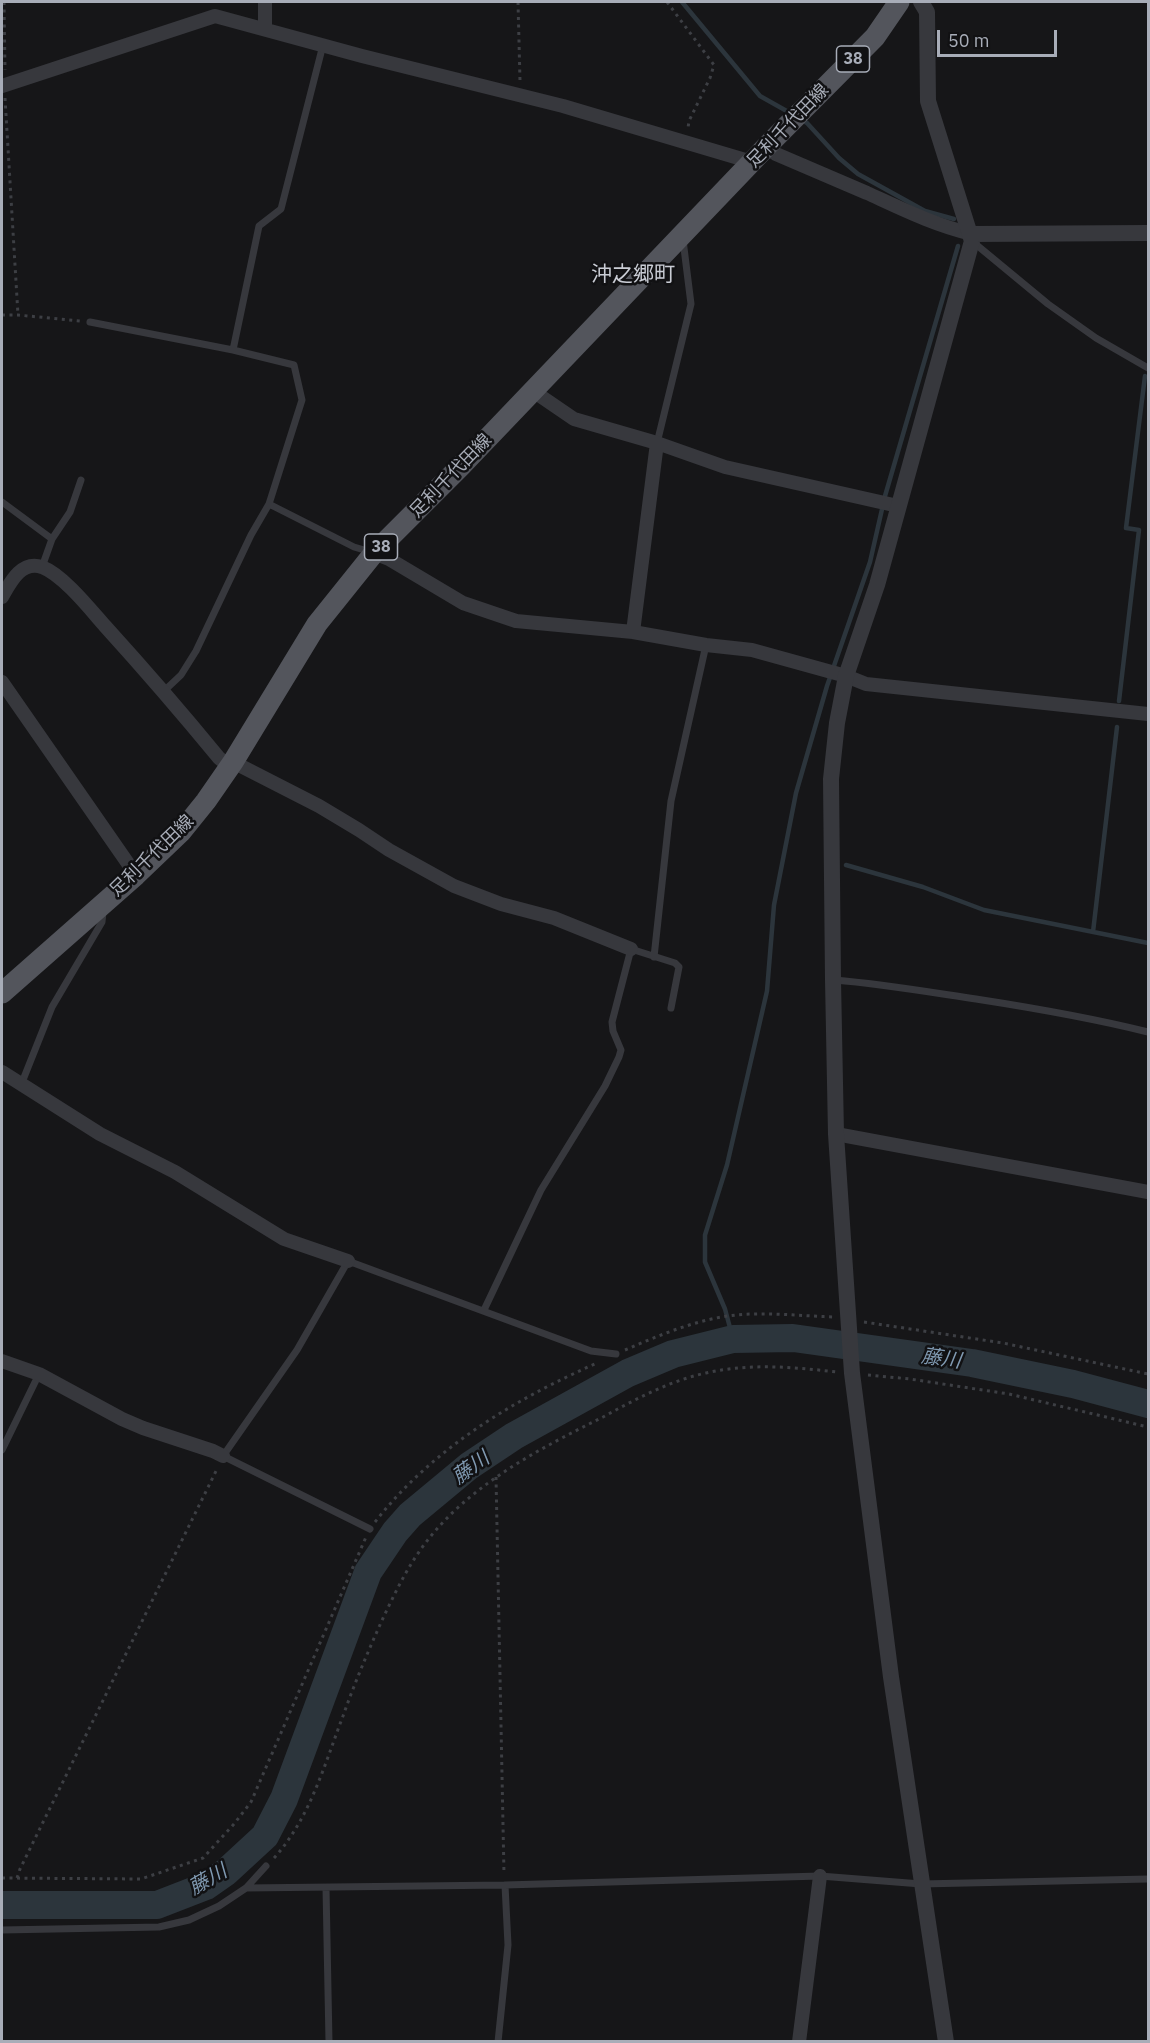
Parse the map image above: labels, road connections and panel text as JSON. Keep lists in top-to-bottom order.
{
  "streets": {
    "main road": ["38", "足利千代田線"]
  },
  "districts": ["沖之郷町"],
  "water": ["藤川"],
  "scale_bar": "50 m"
}
